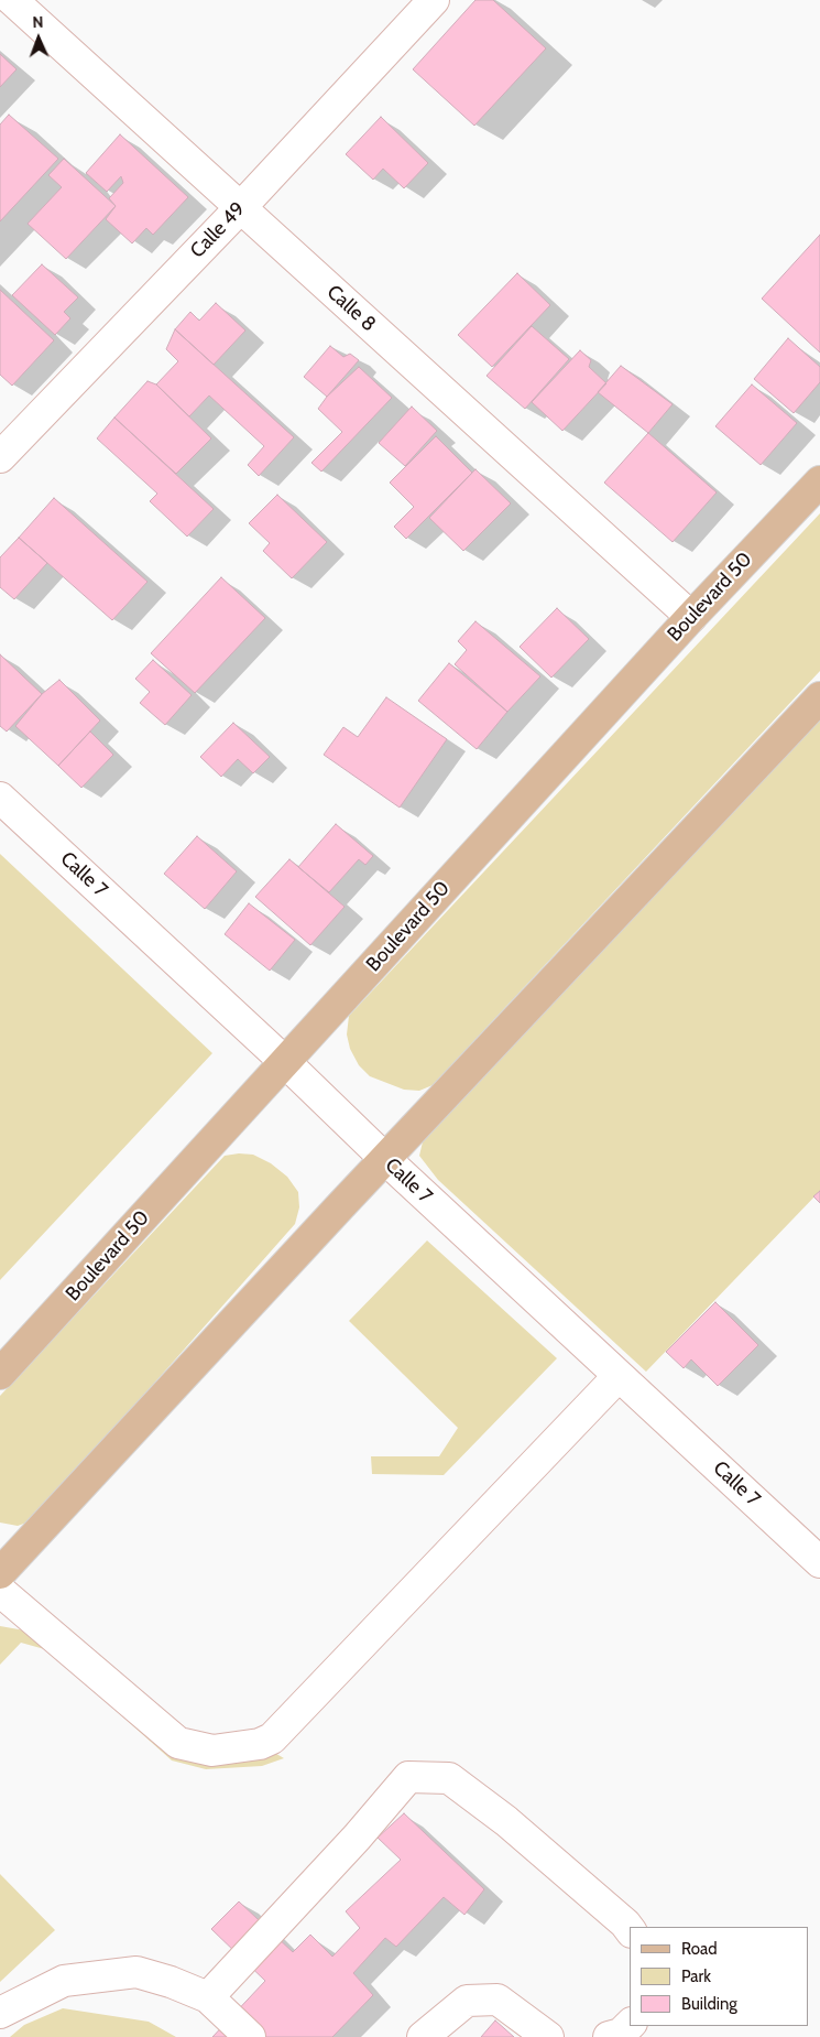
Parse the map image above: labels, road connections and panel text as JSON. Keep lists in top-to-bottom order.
{
  "streets": {
    "main road": ["Boulevard 50"],
    "street": ["Calle 49", "Calle 8", "Calle 7"]
  },
  "crossings": [
    ["Calle 49", "Calle 8"],
    ["Calle 8", "Boulevard 50"],
    ["Boulevard 50", "Calle 7"]
  ],
  "legend": ["Road", "Park", "Building"],
  "north": "top"
}
